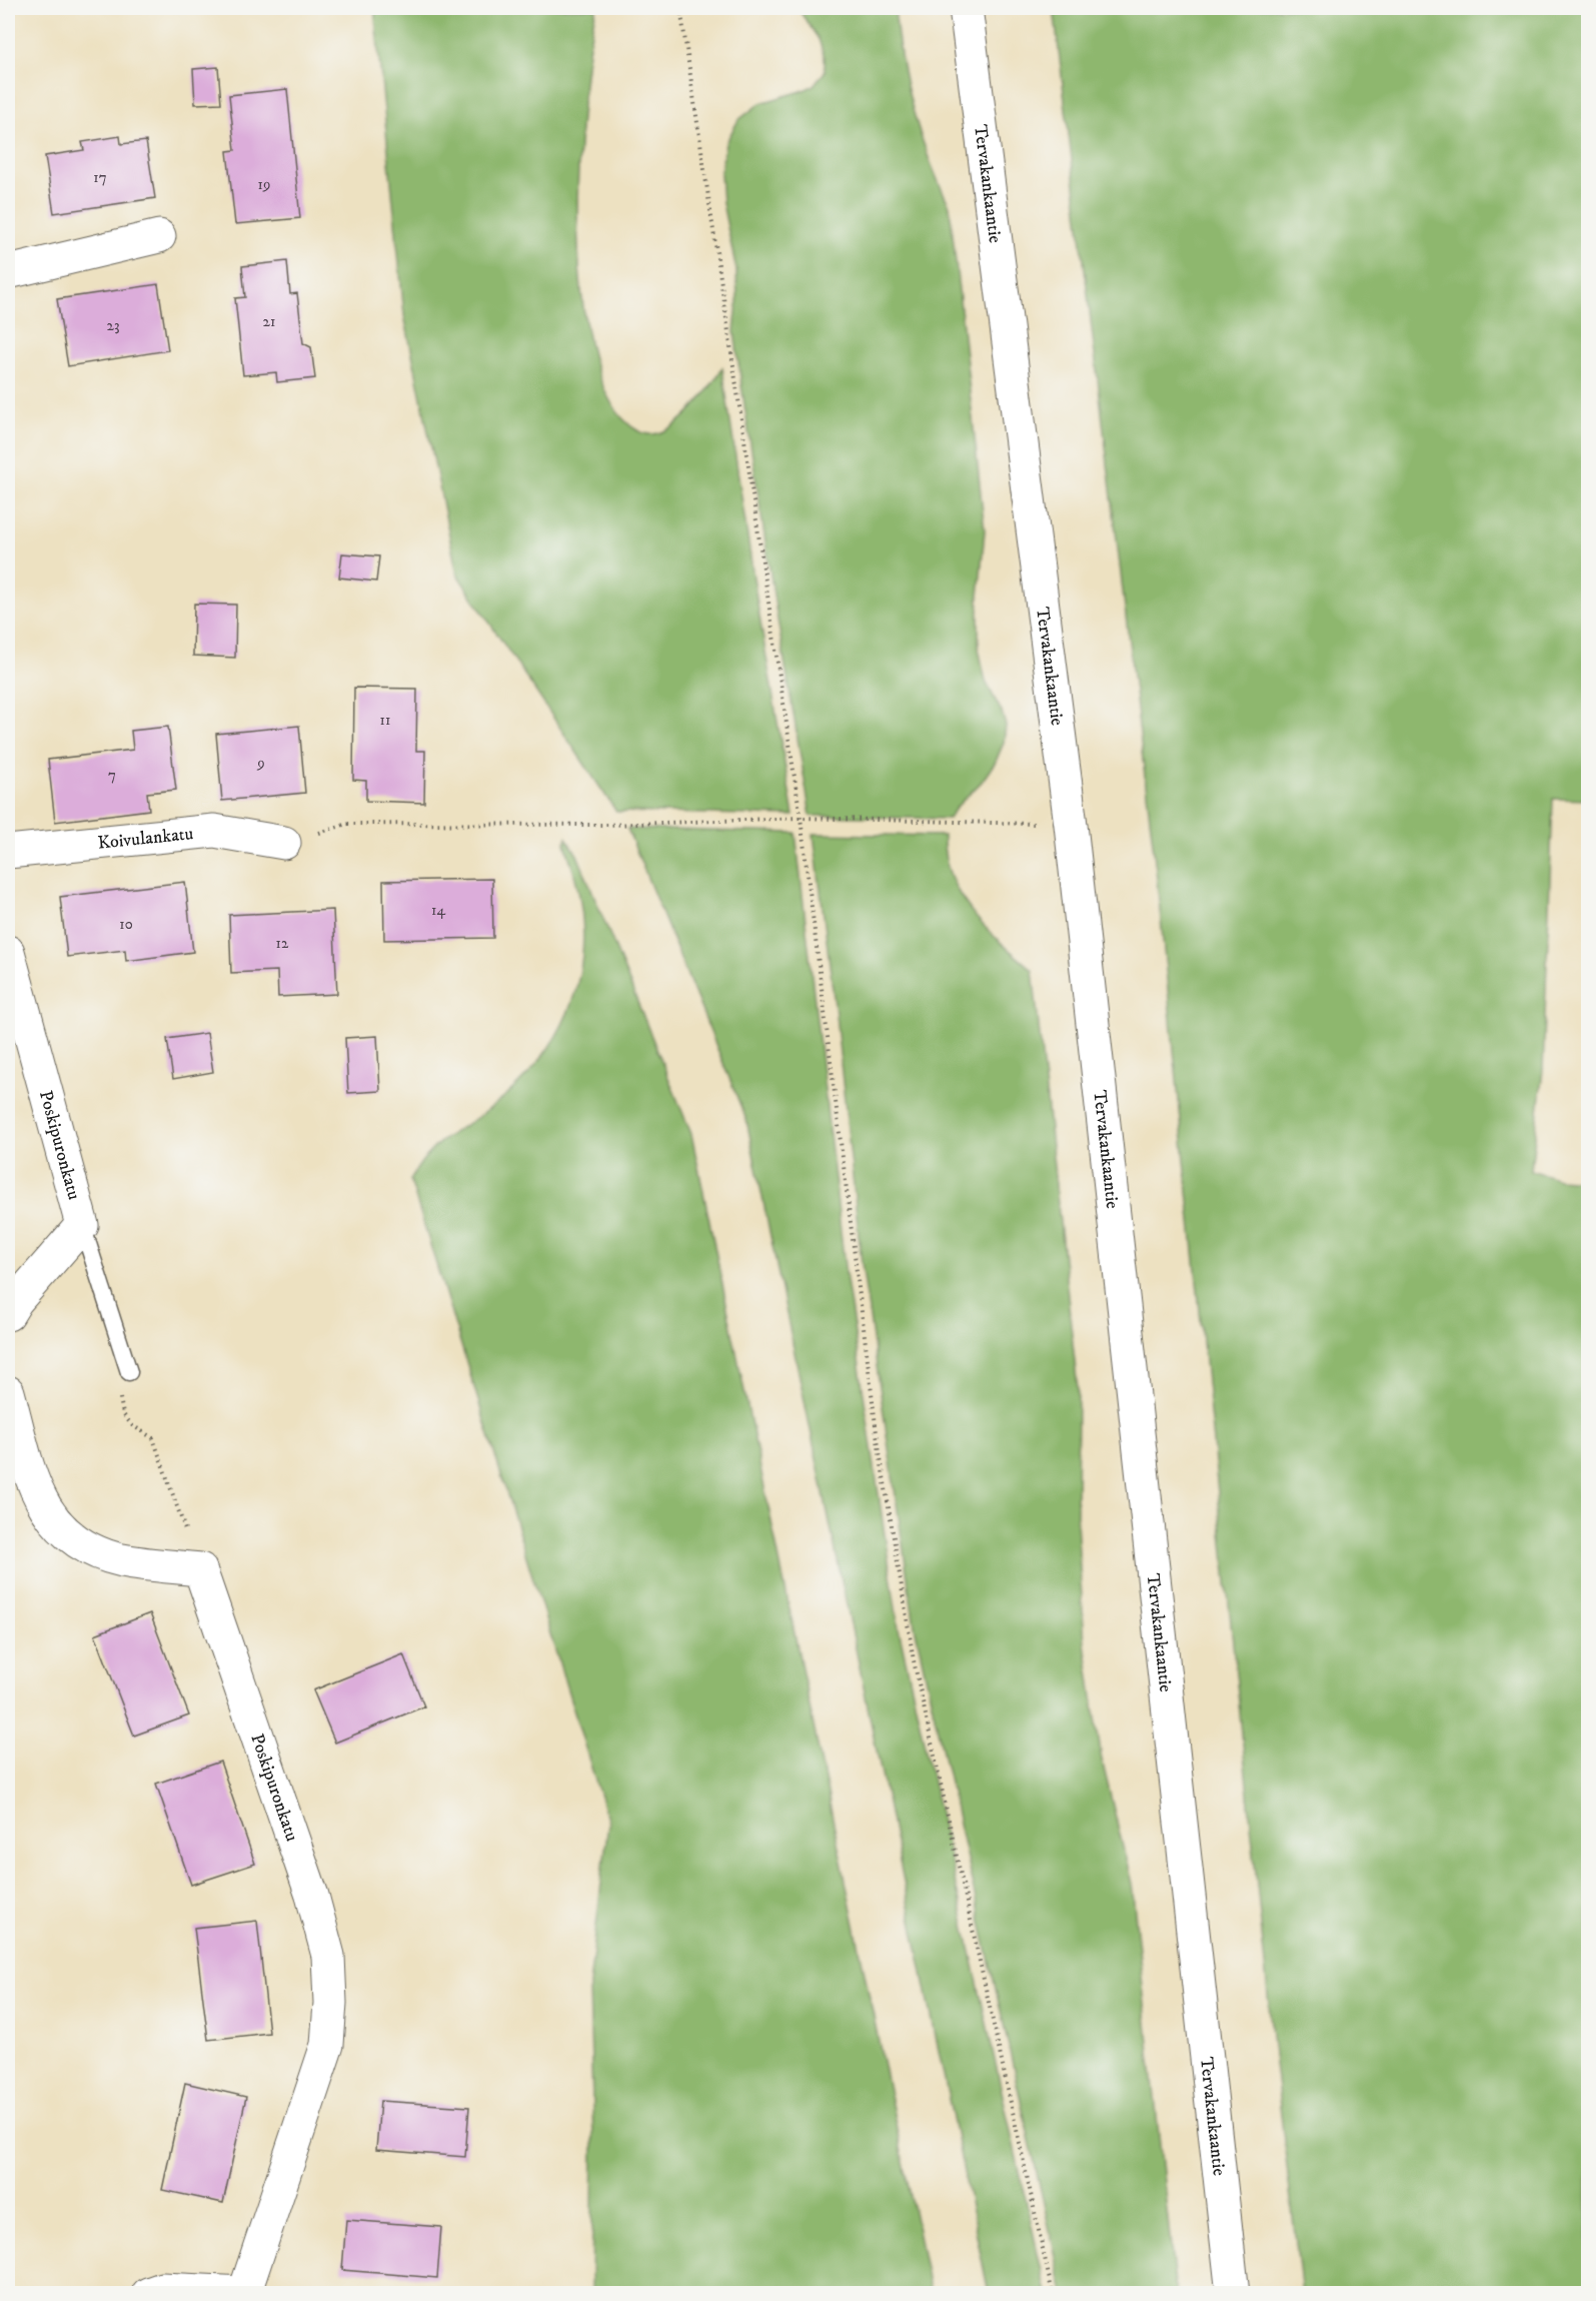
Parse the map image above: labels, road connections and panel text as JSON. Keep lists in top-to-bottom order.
{
  "streets": {
    "street": ["Tervakankaantie", "Koivulankatu", "Poskipuronkatu"]
  },
  "house_numbers": [
    "17",
    "19",
    "21",
    "23",
    "11",
    "9",
    "7",
    "14",
    "10",
    "12"
  ]
}
